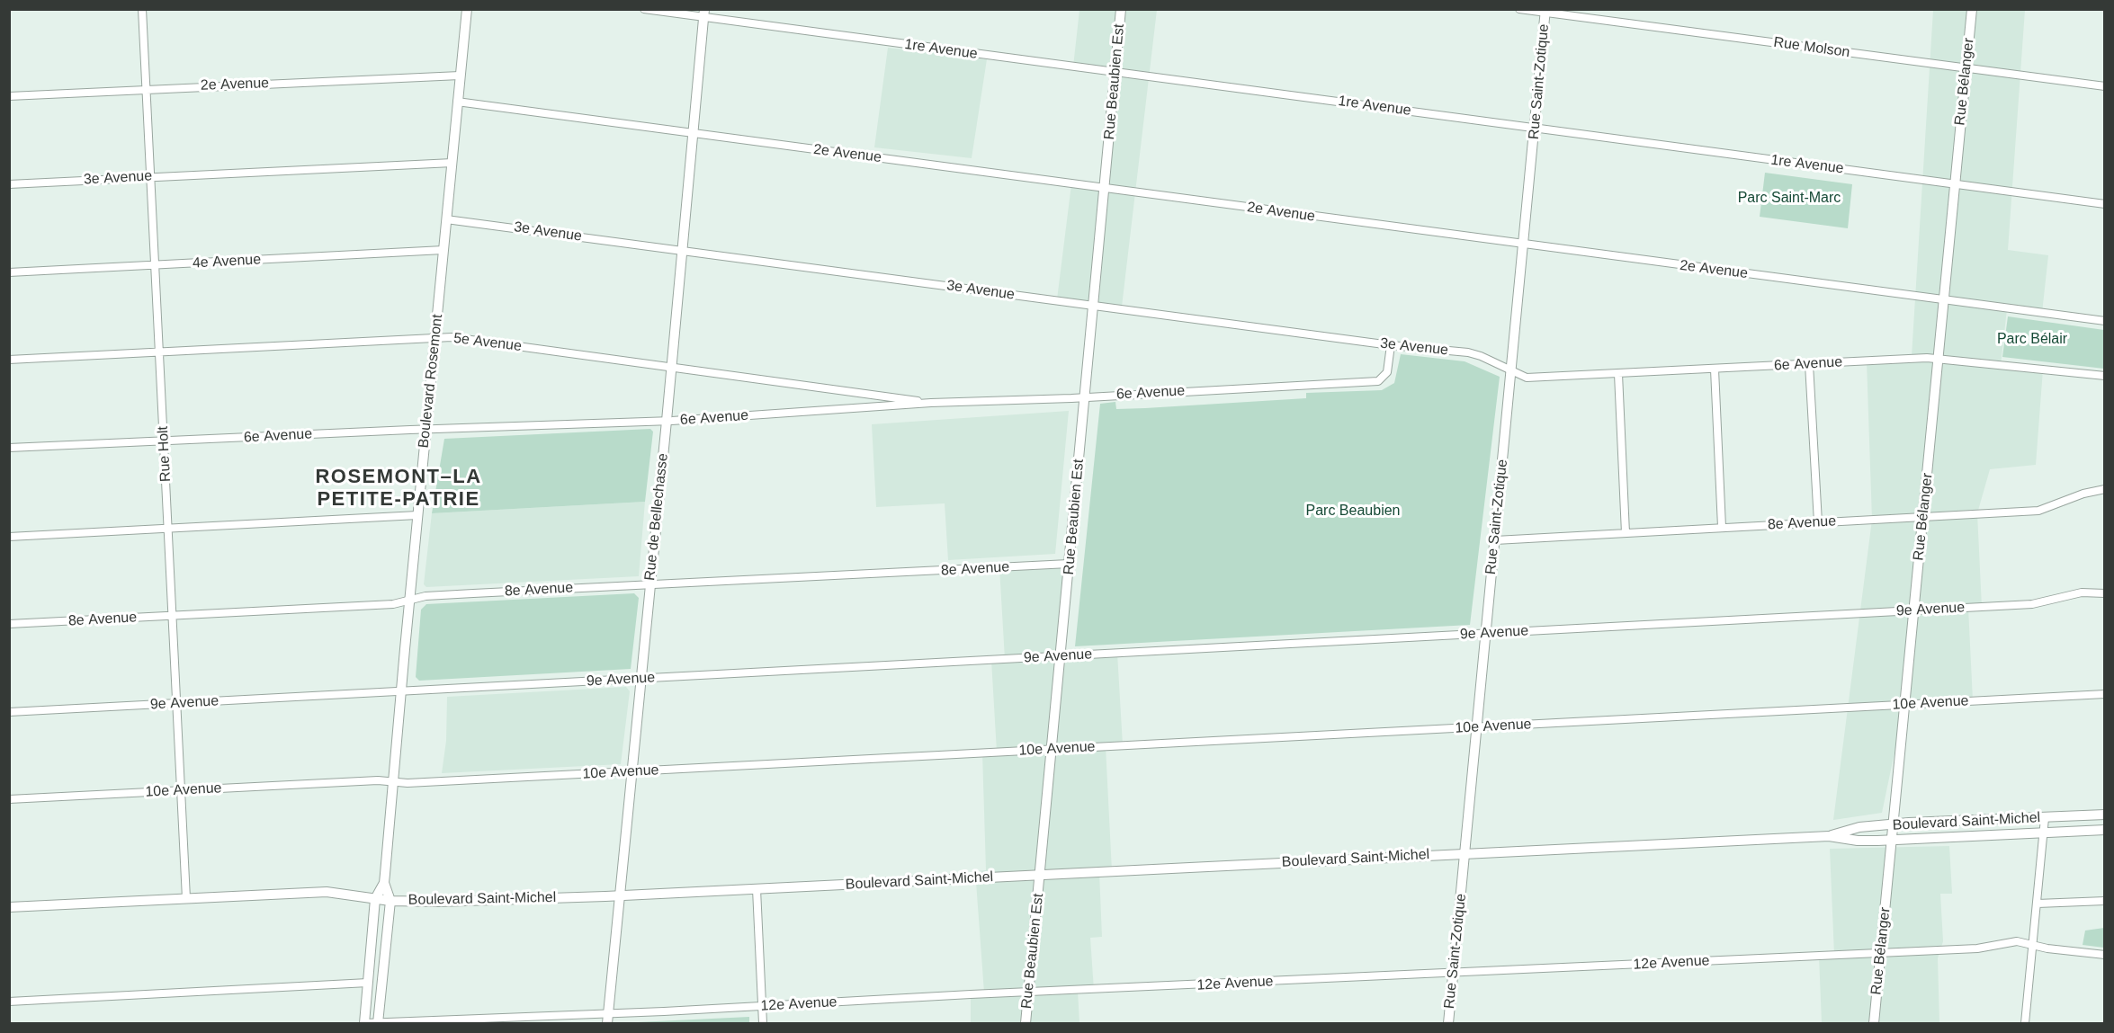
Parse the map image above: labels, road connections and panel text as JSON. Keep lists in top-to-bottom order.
{
  "streets": {
    "street": [
      "Rue Molson",
      "1re Avenue",
      "Rue Beaubien Est",
      "Rue Saint-Zotique",
      "Rue Bélanger",
      "2e Avenue",
      "3e Avenue",
      "4e Avenue",
      "5e Avenue",
      "6e Avenue",
      "Boulevard Rosemont",
      "Rue Holt",
      "Rue de Bellechasse",
      "8e Avenue",
      "9e Avenue",
      "10e Avenue",
      "Boulevard Saint-Michel",
      "12e Avenue"
    ]
  },
  "crossings": [
    ["Rue Molson", "Rue Saint-Zotique"],
    ["Rue Molson", "Rue Bélanger"],
    ["1re Avenue", "Rue Beaubien Est"],
    ["1re Avenue", "Rue Saint-Zotique"],
    ["1re Avenue", "Rue Bélanger"],
    ["1re Avenue", "Rue de Bellechasse"],
    ["Rue Beaubien Est", "2e Avenue"],
    ["Rue Beaubien Est", "3e Avenue"],
    ["Rue Beaubien Est", "6e Avenue"],
    ["Rue Beaubien Est", "8e Avenue"],
    ["Rue Beaubien Est", "9e Avenue"],
    ["Rue Beaubien Est", "10e Avenue"],
    ["Rue Beaubien Est", "Boulevard Saint-Michel"],
    ["Rue Beaubien Est", "12e Avenue"],
    ["Rue Saint-Zotique", "2e Avenue"],
    ["Rue Saint-Zotique", "3e Avenue"],
    ["Rue Saint-Zotique", "6e Avenue"],
    ["Rue Saint-Zotique", "8e Avenue"],
    ["Rue Saint-Zotique", "9e Avenue"],
    ["Rue Saint-Zotique", "10e Avenue"],
    ["Rue Saint-Zotique", "Boulevard Saint-Michel"],
    ["Rue Saint-Zotique", "12e Avenue"],
    ["Rue Bélanger", "2e Avenue"],
    ["Rue Bélanger", "6e Avenue"],
    ["Rue Bélanger", "8e Avenue"],
    ["Rue Bélanger", "9e Avenue"],
    ["Rue Bélanger", "10e Avenue"],
    ["Rue Bélanger", "Boulevard Saint-Michel"],
    ["Rue Bélanger", "12e Avenue"],
    ["2e Avenue", "Boulevard Rosemont"],
    ["2e Avenue", "Rue Holt"],
    ["2e Avenue", "Rue de Bellechasse"],
    ["3e Avenue", "6e Avenue"],
    ["3e Avenue", "Boulevard Rosemont"],
    ["3e Avenue", "Rue Holt"],
    ["3e Avenue", "Rue de Bellechasse"],
    ["4e Avenue", "Boulevard Rosemont"],
    ["4e Avenue", "Rue Holt"],
    ["5e Avenue", "6e Avenue"],
    ["5e Avenue", "Boulevard Rosemont"],
    ["5e Avenue", "Rue Holt"],
    ["5e Avenue", "Rue de Bellechasse"],
    ["6e Avenue", "Boulevard Rosemont"],
    ["6e Avenue", "Rue Holt"],
    ["6e Avenue", "Rue de Bellechasse"],
    ["Boulevard Rosemont", "8e Avenue"],
    ["Boulevard Rosemont", "9e Avenue"],
    ["Boulevard Rosemont", "10e Avenue"],
    ["Boulevard Rosemont", "Boulevard Saint-Michel"],
    ["Boulevard Rosemont", "12e Avenue"],
    ["Rue Holt", "8e Avenue"],
    ["Rue Holt", "9e Avenue"],
    ["Rue Holt", "10e Avenue"],
    ["Rue Holt", "Boulevard Saint-Michel"],
    ["Rue de Bellechasse", "8e Avenue"],
    ["Rue de Bellechasse", "9e Avenue"],
    ["Rue de Bellechasse", "10e Avenue"],
    ["Rue de Bellechasse", "Boulevard Saint-Michel"],
    ["Rue de Bellechasse", "12e Avenue"]
  ],
  "districts": ["ROSEMONT–LA PETITE-PATRIE"],
  "parks": ["Parc Saint-Marc", "Parc Bélair", "Parc Beaubien"]
}
